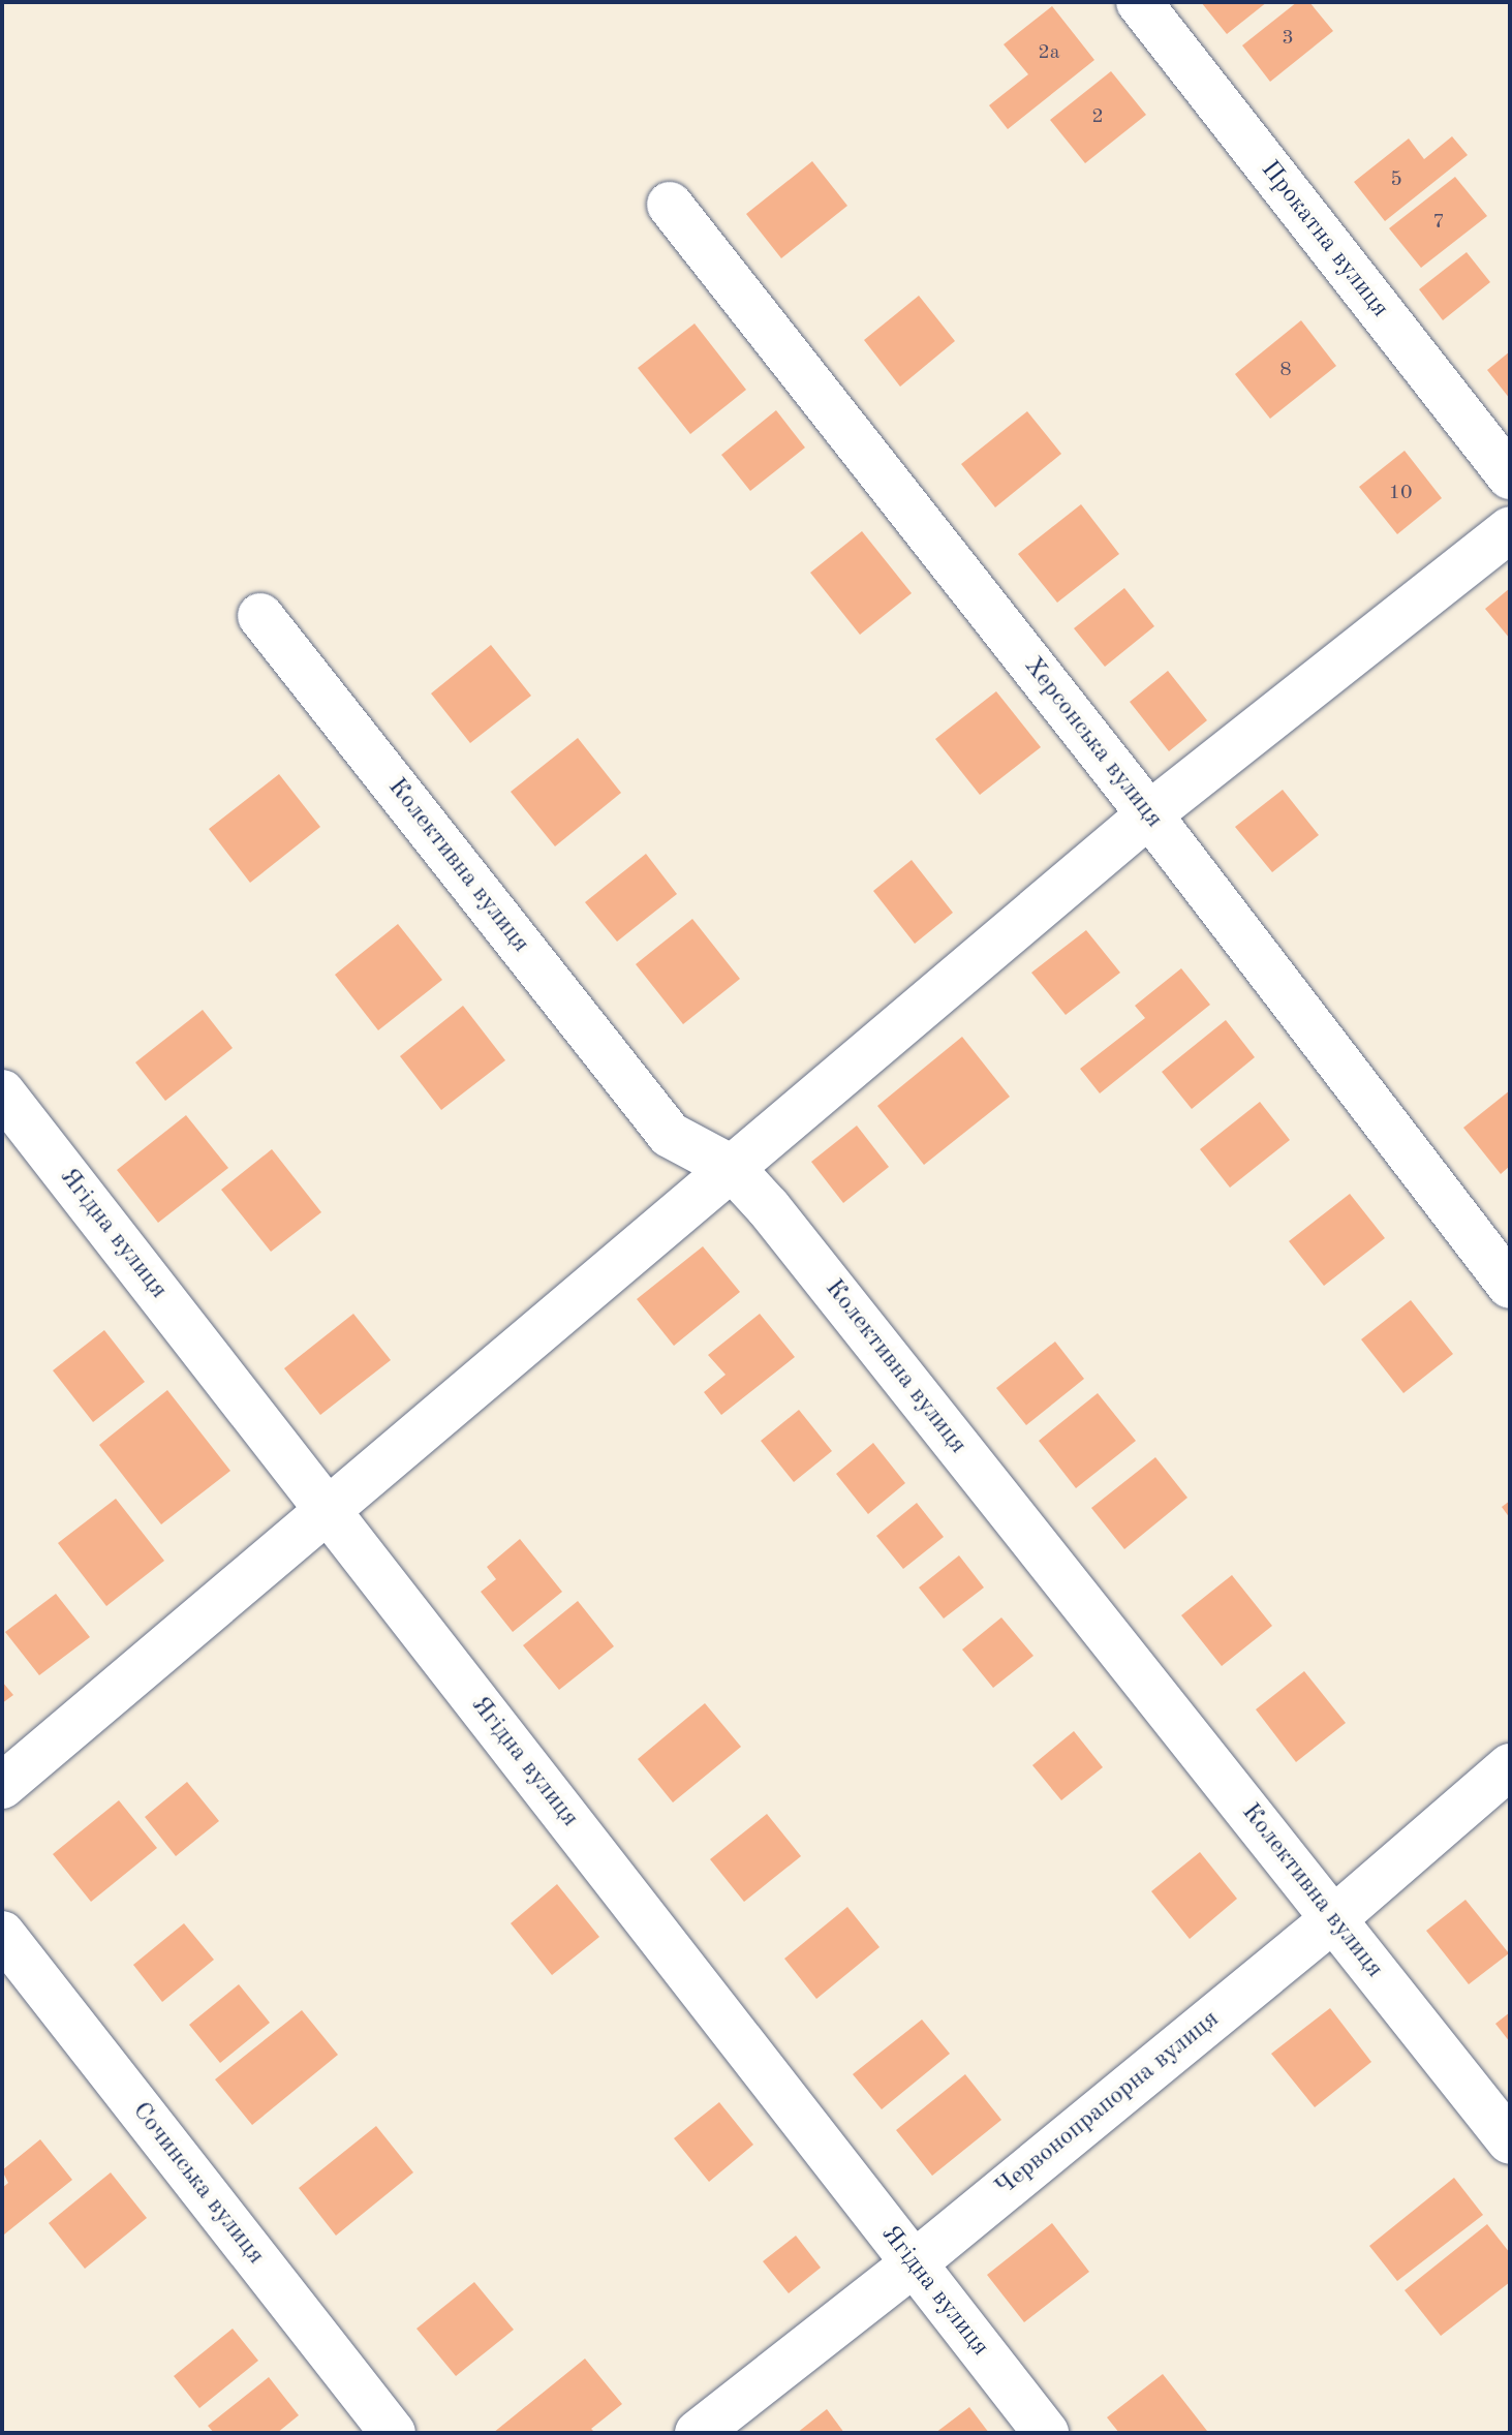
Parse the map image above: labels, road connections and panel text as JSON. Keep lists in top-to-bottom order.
{
  "streets": {
    "street": [
      "Прокатна вулиця",
      "Херсонська вулиця",
      "Колективна вулиця",
      "Ягідна вулиця",
      "Червонопрапорна вулиця",
      "Сочинська вулиця"
    ]
  },
  "crossings": [
    ["Колективна вулиця", "Червонопрапорна вулиця"],
    ["Ягідна вулиця", "Червонопрапорна вулиця"]
  ],
  "house_numbers": [
    "3",
    "2а",
    "2",
    "5",
    "7",
    "8",
    "10"
  ]
}
